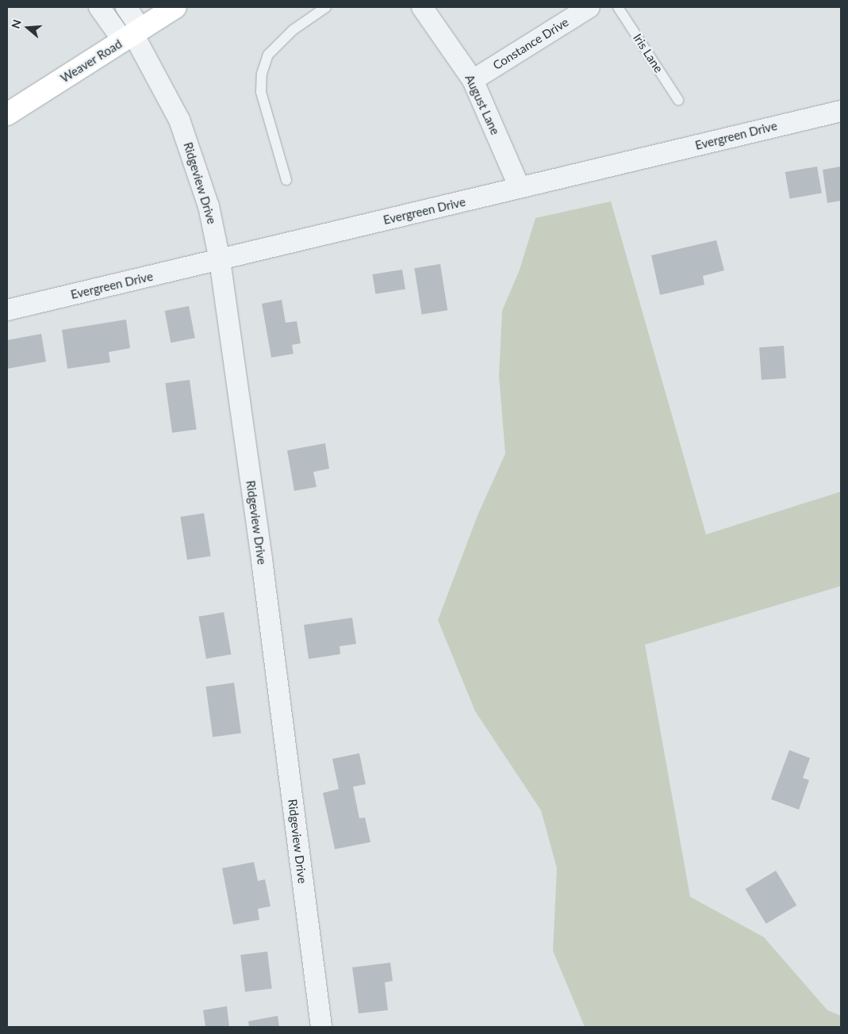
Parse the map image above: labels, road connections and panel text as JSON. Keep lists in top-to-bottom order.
{
  "streets": {
    "main road": ["Weaver Road"],
    "street": [
      "Constance Drive",
      "August Lane",
      "Evergreen Drive",
      "Ridgeview Drive"
    ],
    "lane": ["Iris Lane"]
  },
  "crossings": [
    ["Constance Drive", "August Lane"],
    ["Weaver Road", "Ridgeview Drive"],
    ["August Lane", "Evergreen Drive"],
    ["Evergreen Drive", "Ridgeview Drive"]
  ],
  "north": "left"
}
